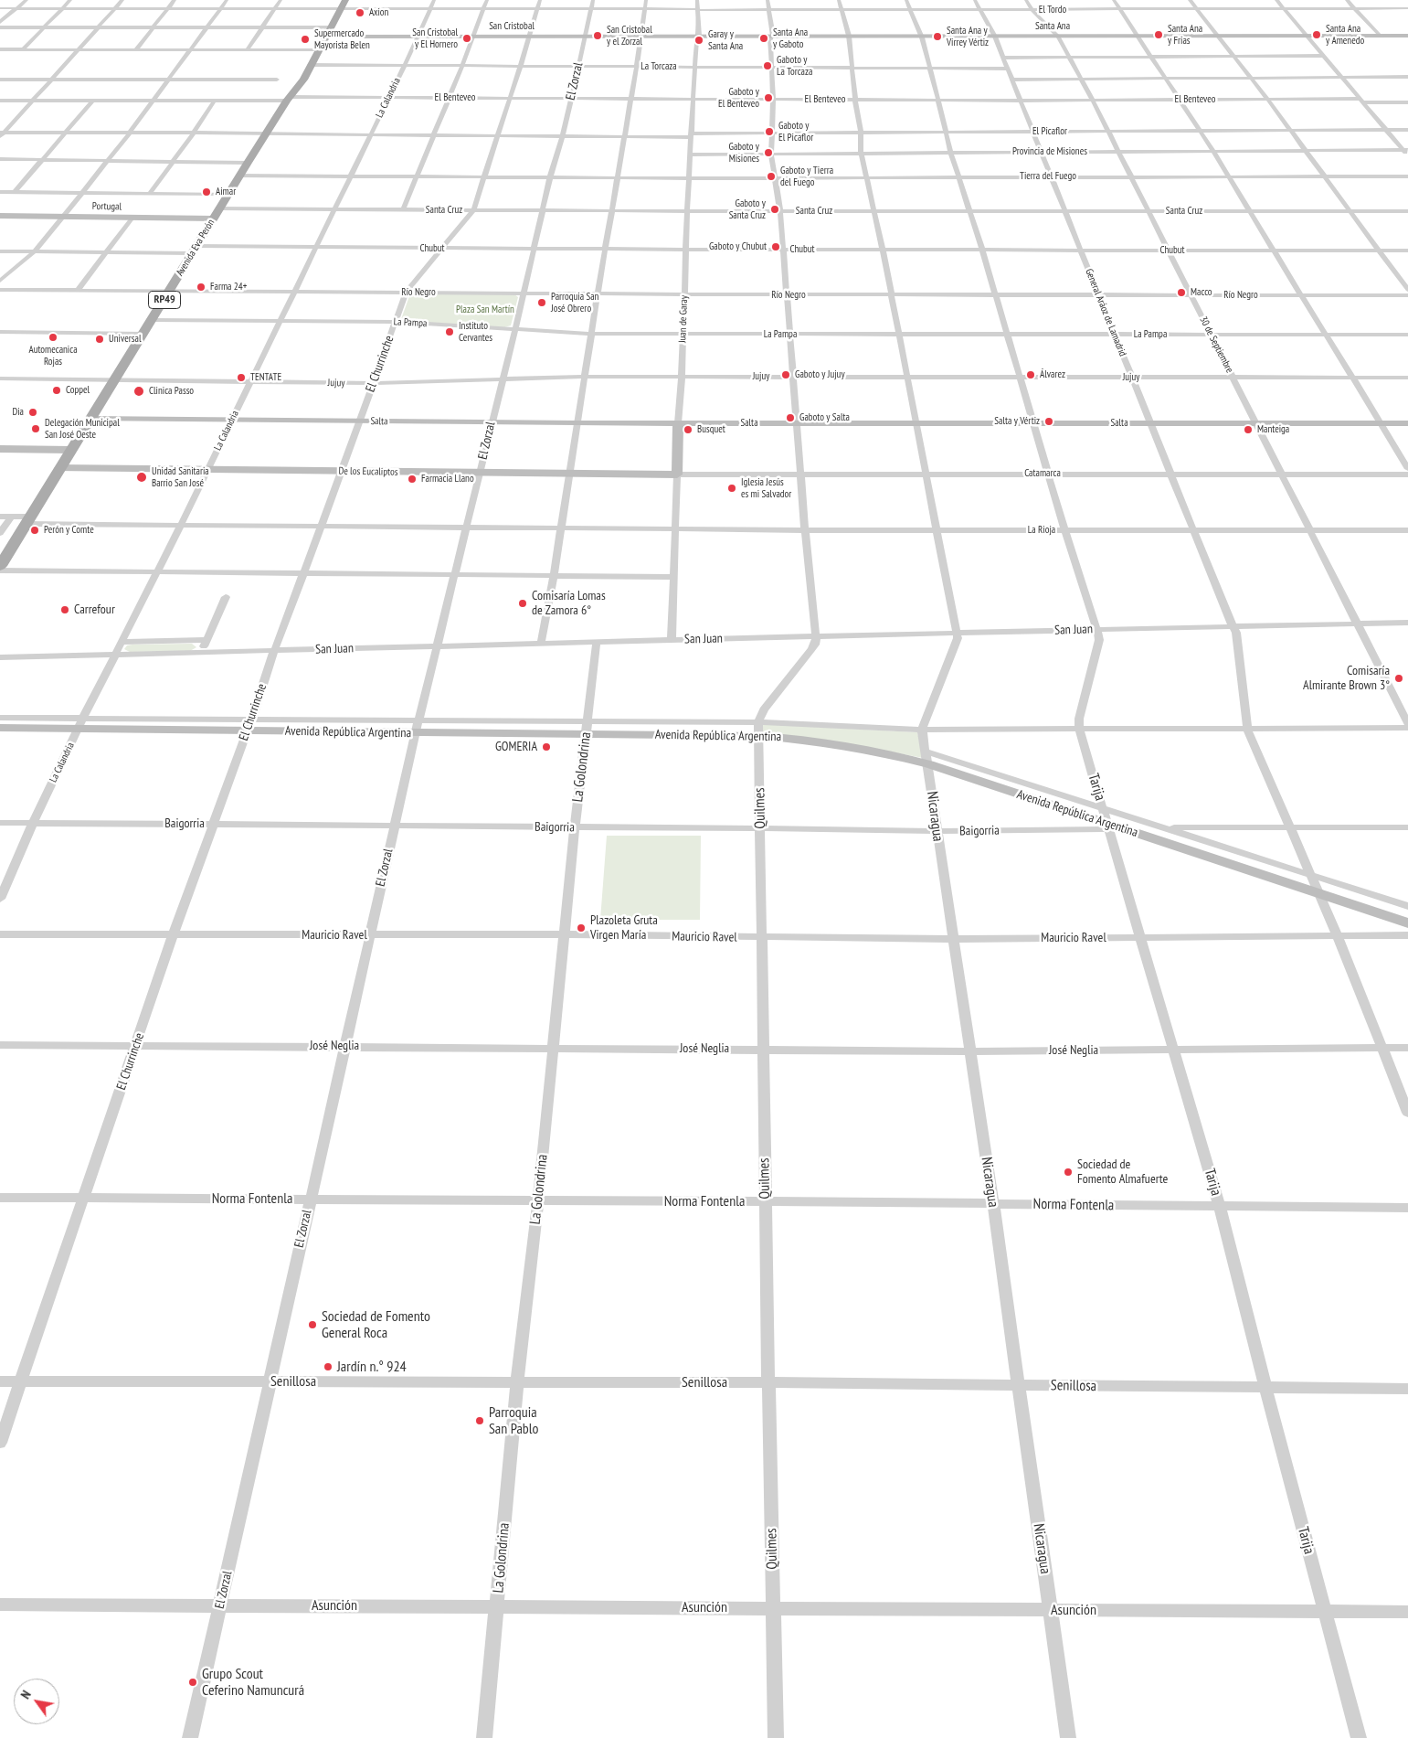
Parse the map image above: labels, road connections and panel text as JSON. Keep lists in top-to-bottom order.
{
  "streets": {
    "main road": ["Avenida Eva Perón", "RP49"],
    "street": [
      "El Tordo",
      "San Cristobal",
      "Santa Ana",
      "La Torcaza",
      "El Zorzal",
      "La Calandria",
      "El Benteveo",
      "El Picaflor",
      "Provincia de Misiones",
      "Tierra del Fuego",
      "Portugal",
      "Santa Cruz",
      "Chubut",
      "Río Negro",
      "General Aráoz de Lamadrid",
      "Juan de Garay",
      "La Pampa",
      "30 de Septiembre",
      "El Churrinche",
      "Jujuy",
      "Salta",
      "De los Eucaliptos",
      "Catamarca",
      "La Rioja",
      "San Juan",
      "Avenida República Argentina",
      "La Golondrina",
      "Tarija",
      "Quilmes",
      "Nicaragua",
      "Baigorria",
      "Mauricio Ravel",
      "José Neglia",
      "Norma Fontenla",
      "Senillosa",
      "Asunción"
    ]
  },
  "crossings": [
    ["El Tordo", "El Zorzal"],
    ["El Tordo", "La Calandria"],
    ["El Tordo", "Avenida Eva Perón"],
    ["El Tordo", "General Aráoz de Lamadrid"],
    ["El Tordo", "Juan de Garay"],
    ["El Tordo", "30 de Septiembre"],
    ["El Tordo", "El Churrinche"],
    ["San Cristobal", "Santa Ana"],
    ["San Cristobal", "El Zorzal"],
    ["San Cristobal", "La Calandria"],
    ["San Cristobal", "Avenida Eva Perón"],
    ["San Cristobal", "Juan de Garay"],
    ["San Cristobal", "El Churrinche"],
    ["Santa Ana", "General Aráoz de Lamadrid"],
    ["Santa Ana", "Juan de Garay"],
    ["Santa Ana", "30 de Septiembre"],
    ["La Torcaza", "El Zorzal"],
    ["La Torcaza", "La Calandria"],
    ["La Torcaza", "Avenida Eva Perón"],
    ["La Torcaza", "General Aráoz de Lamadrid"],
    ["La Torcaza", "Juan de Garay"],
    ["La Torcaza", "El Churrinche"],
    ["El Zorzal", "El Benteveo"],
    ["El Zorzal", "El Picaflor"],
    ["El Zorzal", "Santa Cruz"],
    ["El Zorzal", "Chubut"],
    ["El Zorzal", "Río Negro"],
    ["El Zorzal", "La Pampa"],
    ["El Zorzal", "Jujuy"],
    ["El Zorzal", "Salta"],
    ["El Zorzal", "De los Eucaliptos"],
    ["El Zorzal", "La Rioja"],
    ["El Zorzal", "San Juan"],
    ["El Zorzal", "Avenida República Argentina"],
    ["El Zorzal", "Baigorria"],
    ["El Zorzal", "Mauricio Ravel"],
    ["El Zorzal", "José Neglia"],
    ["El Zorzal", "Norma Fontenla"],
    ["El Zorzal", "Senillosa"],
    ["El Zorzal", "Asunción"],
    ["La Calandria", "El Benteveo"],
    ["La Calandria", "El Picaflor"],
    ["La Calandria", "Santa Cruz"],
    ["La Calandria", "Chubut"],
    ["La Calandria", "Río Negro"],
    ["La Calandria", "La Pampa"],
    ["La Calandria", "Jujuy"],
    ["La Calandria", "Salta"],
    ["La Calandria", "De los Eucaliptos"],
    ["La Calandria", "La Rioja"],
    ["La Calandria", "San Juan"],
    ["La Calandria", "Avenida República Argentina"],
    ["La Calandria", "Baigorria"],
    ["El Benteveo", "Avenida Eva Perón"],
    ["El Benteveo", "General Aráoz de Lamadrid"],
    ["El Benteveo", "Juan de Garay"],
    ["El Benteveo", "30 de Septiembre"],
    ["El Benteveo", "El Churrinche"],
    ["El Picaflor", "Avenida Eva Perón"],
    ["El Picaflor", "General Aráoz de Lamadrid"],
    ["El Picaflor", "Juan de Garay"],
    ["El Picaflor", "30 de Septiembre"],
    ["El Picaflor", "El Churrinche"],
    ["Provincia de Misiones", "General Aráoz de Lamadrid"],
    ["Provincia de Misiones", "Juan de Garay"],
    ["Provincia de Misiones", "30 de Septiembre"],
    ["Tierra del Fuego", "General Aráoz de Lamadrid"],
    ["Tierra del Fuego", "Juan de Garay"],
    ["Tierra del Fuego", "30 de Septiembre"],
    ["Portugal", "Avenida Eva Perón"],
    ["Santa Cruz", "Avenida Eva Perón"],
    ["Santa Cruz", "General Aráoz de Lamadrid"],
    ["Santa Cruz", "Juan de Garay"],
    ["Santa Cruz", "30 de Septiembre"],
    ["Santa Cruz", "El Churrinche"],
    ["Avenida Eva Perón", "Chubut"],
    ["Avenida Eva Perón", "Río Negro"],
    ["Avenida Eva Perón", "La Pampa"],
    ["Avenida Eva Perón", "Jujuy"],
    ["Avenida Eva Perón", "Salta"],
    ["Avenida Eva Perón", "De los Eucaliptos"],
    ["Avenida Eva Perón", "La Rioja"],
    ["Chubut", "General Aráoz de Lamadrid"],
    ["Chubut", "Juan de Garay"],
    ["Chubut", "30 de Septiembre"],
    ["Chubut", "El Churrinche"],
    ["Río Negro", "General Aráoz de Lamadrid"],
    ["Río Negro", "Juan de Garay"],
    ["Río Negro", "30 de Septiembre"],
    ["Río Negro", "El Churrinche"],
    ["General Aráoz de Lamadrid", "La Pampa"],
    ["General Aráoz de Lamadrid", "Jujuy"],
    ["General Aráoz de Lamadrid", "Salta"],
    ["General Aráoz de Lamadrid", "Catamarca"],
    ["General Aráoz de Lamadrid", "La Rioja"],
    ["General Aráoz de Lamadrid", "San Juan"],
    ["General Aráoz de Lamadrid", "Avenida República Argentina"],
    ["General Aráoz de Lamadrid", "Mauricio Ravel"],
    ["General Aráoz de Lamadrid", "José Neglia"],
    ["Juan de Garay", "La Pampa"],
    ["Juan de Garay", "Jujuy"],
    ["Juan de Garay", "Salta"],
    ["Juan de Garay", "De los Eucaliptos"],
    ["Juan de Garay", "Catamarca"],
    ["Juan de Garay", "La Rioja"],
    ["Juan de Garay", "San Juan"],
    ["La Pampa", "30 de Septiembre"],
    ["La Pampa", "El Churrinche"],
    ["30 de Septiembre", "Jujuy"],
    ["30 de Septiembre", "Salta"],
    ["30 de Septiembre", "Catamarca"],
    ["30 de Septiembre", "La Rioja"],
    ["30 de Septiembre", "San Juan"],
    ["30 de Septiembre", "Avenida República Argentina"],
    ["El Churrinche", "Jujuy"],
    ["El Churrinche", "Salta"],
    ["El Churrinche", "De los Eucaliptos"],
    ["El Churrinche", "La Rioja"],
    ["El Churrinche", "San Juan"],
    ["El Churrinche", "Avenida República Argentina"],
    ["El Churrinche", "Baigorria"],
    ["El Churrinche", "Mauricio Ravel"],
    ["El Churrinche", "José Neglia"],
    ["El Churrinche", "Norma Fontenla"],
    ["El Churrinche", "Senillosa"],
    ["De los Eucaliptos", "Catamarca"],
    ["San Juan", "La Golondrina"],
    ["San Juan", "Tarija"],
    ["Avenida República Argentina", "La Golondrina"],
    ["Avenida República Argentina", "Tarija"],
    ["Avenida República Argentina", "Quilmes"],
    ["Avenida República Argentina", "Nicaragua"],
    ["Avenida República Argentina", "Baigorria"],
    ["La Golondrina", "Baigorria"],
    ["La Golondrina", "Mauricio Ravel"],
    ["La Golondrina", "José Neglia"],
    ["La Golondrina", "Norma Fontenla"],
    ["La Golondrina", "Senillosa"],
    ["La Golondrina", "Asunción"],
    ["Tarija", "Baigorria"],
    ["Tarija", "Mauricio Ravel"],
    ["Tarija", "José Neglia"],
    ["Tarija", "Norma Fontenla"],
    ["Tarija", "Senillosa"],
    ["Tarija", "Asunción"],
    ["Quilmes", "Baigorria"],
    ["Quilmes", "Mauricio Ravel"],
    ["Quilmes", "José Neglia"],
    ["Quilmes", "Norma Fontenla"],
    ["Quilmes", "Senillosa"],
    ["Quilmes", "Asunción"],
    ["Nicaragua", "Baigorria"],
    ["Nicaragua", "Mauricio Ravel"],
    ["Nicaragua", "José Neglia"],
    ["Nicaragua", "Norma Fontenla"],
    ["Nicaragua", "Senillosa"],
    ["Nicaragua", "Asunción"]
  ],
  "parks": ["Plaza San Martín"],
  "places": [
    "Axion",
    "Santa Ana y Frias",
    "Santa Ana y Amenedo",
    "San Cristobal y el Zorzal",
    "Santa Ana y Virrey Vértiz",
    "San Cristobal y El Hornero",
    "Santa Ana y Gaboto",
    "Supermercado Mayorista Belen",
    "Garay y Santa Ana",
    "Gaboto y La Torcaza",
    "Gaboto y El Benteveo",
    "Gaboto y El Picaflor",
    "Gaboto y Misiones",
    "Gaboto y Tierra del Fuego",
    "Aimar",
    "Gaboto y Santa Cruz",
    "Gaboto y Chubut",
    "Farma 24+",
    "Macco",
    "Parroquia San José Obrero",
    "Instituto Cervantes",
    "Automecanica Rojas",
    "Universal",
    "Gaboto y Jujuy",
    "Álvarez",
    "TENTATE",
    "Coppel",
    "Clinica Passo",
    "Dia",
    "Gaboto y Salta",
    "Salta y Vértiz",
    "Delegación Municipal San José Oeste",
    "Busquet",
    "Manteiga",
    "Unidad Sanitaria Barrio San José",
    "Farmacia Llano",
    "Iglesia Jesús es mi Salvador",
    "Perón y Comte",
    "Comisaría Lomas de Zamora 6°",
    "Carrefour",
    "Comisaría Almirante Brown 3°",
    "GOMERIA",
    "Plazoleta Gruta Virgen María",
    "Sociedad de Fomento Almafuerte",
    "Sociedad de Fomento General Roca",
    "Jardín n.° 924",
    "Parroquia San Pablo",
    "Grupo Scout Ceferino Namuncurá"
  ],
  "north": "top left"
}
